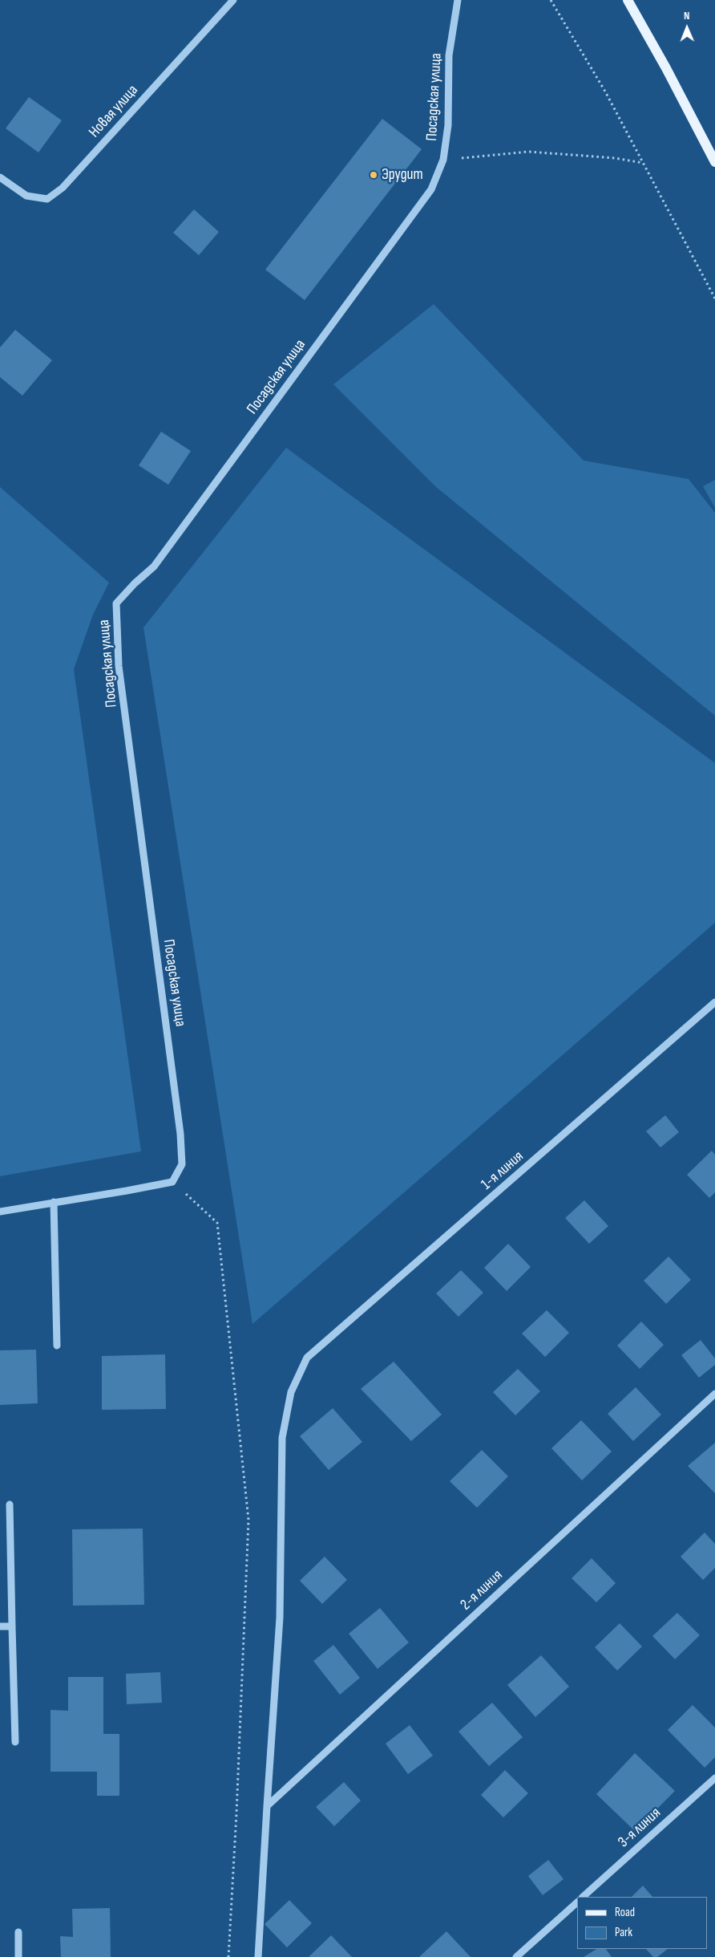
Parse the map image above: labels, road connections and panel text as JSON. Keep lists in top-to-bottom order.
{
  "streets": {
    "street": [
      "Посадская улица",
      "Новая улица",
      "1-я линия",
      "2-я линия",
      "3-я линия"
    ]
  },
  "crossings": [
    ["1-я линия", "2-я линия"]
  ],
  "places": ["Эрудит"],
  "legend": ["Road", "Park"],
  "north": "top"
}
